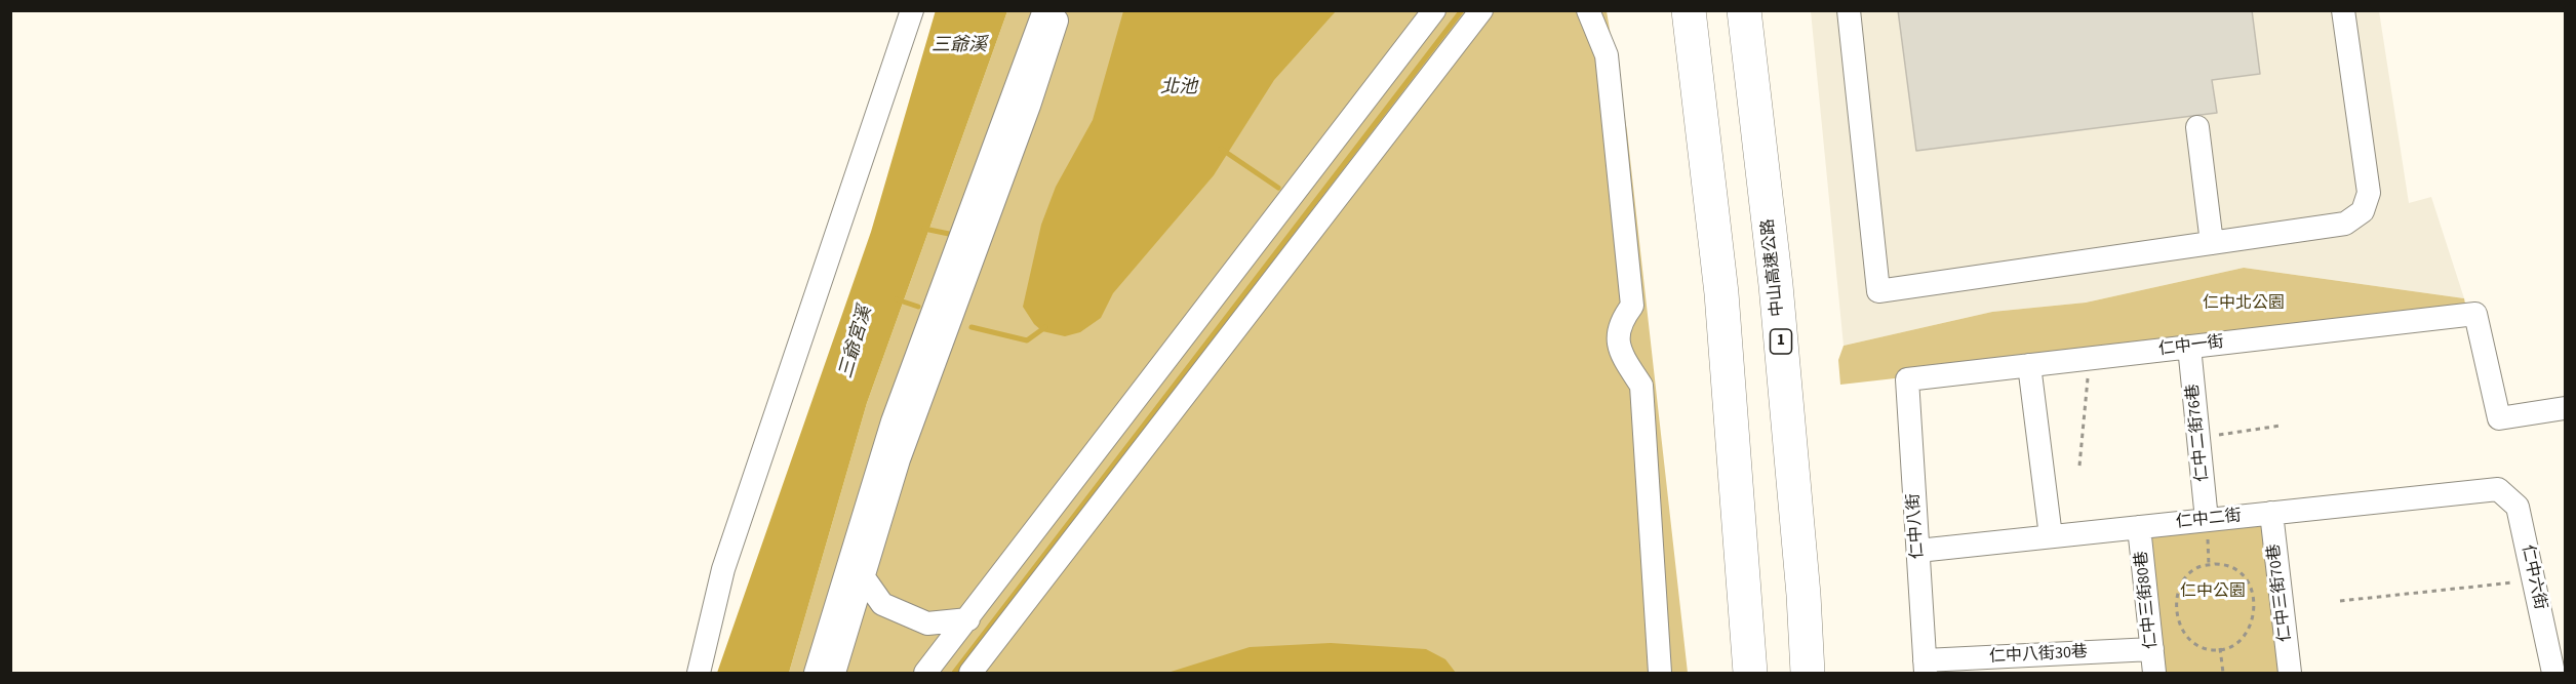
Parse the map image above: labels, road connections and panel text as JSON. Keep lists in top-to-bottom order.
{
  "streets": {
    "highway": ["中山高速公路", "1"],
    "street": [
      "仁中一街",
      "仁中二街76巷",
      "仁中二街",
      "仁中八街",
      "仁中六街",
      "仁中三街70巷",
      "仁中三街80巷",
      "仁中八街30巷"
    ]
  },
  "crossings": [
    ["仁中一街", "仁中二街76巷"],
    ["仁中一街", "仁中八街"],
    ["仁中二街76巷", "仁中二街"],
    ["仁中二街", "仁中八街"],
    ["仁中二街", "仁中六街"],
    ["仁中二街", "仁中三街70巷"],
    ["仁中二街", "仁中三街80巷"],
    ["仁中八街", "仁中八街30巷"],
    ["仁中三街80巷", "仁中八街30巷"]
  ],
  "water": ["三爺溪", "北池", "三爺宮溪"],
  "parks": ["仁中北公園", "仁中公園"]
}
